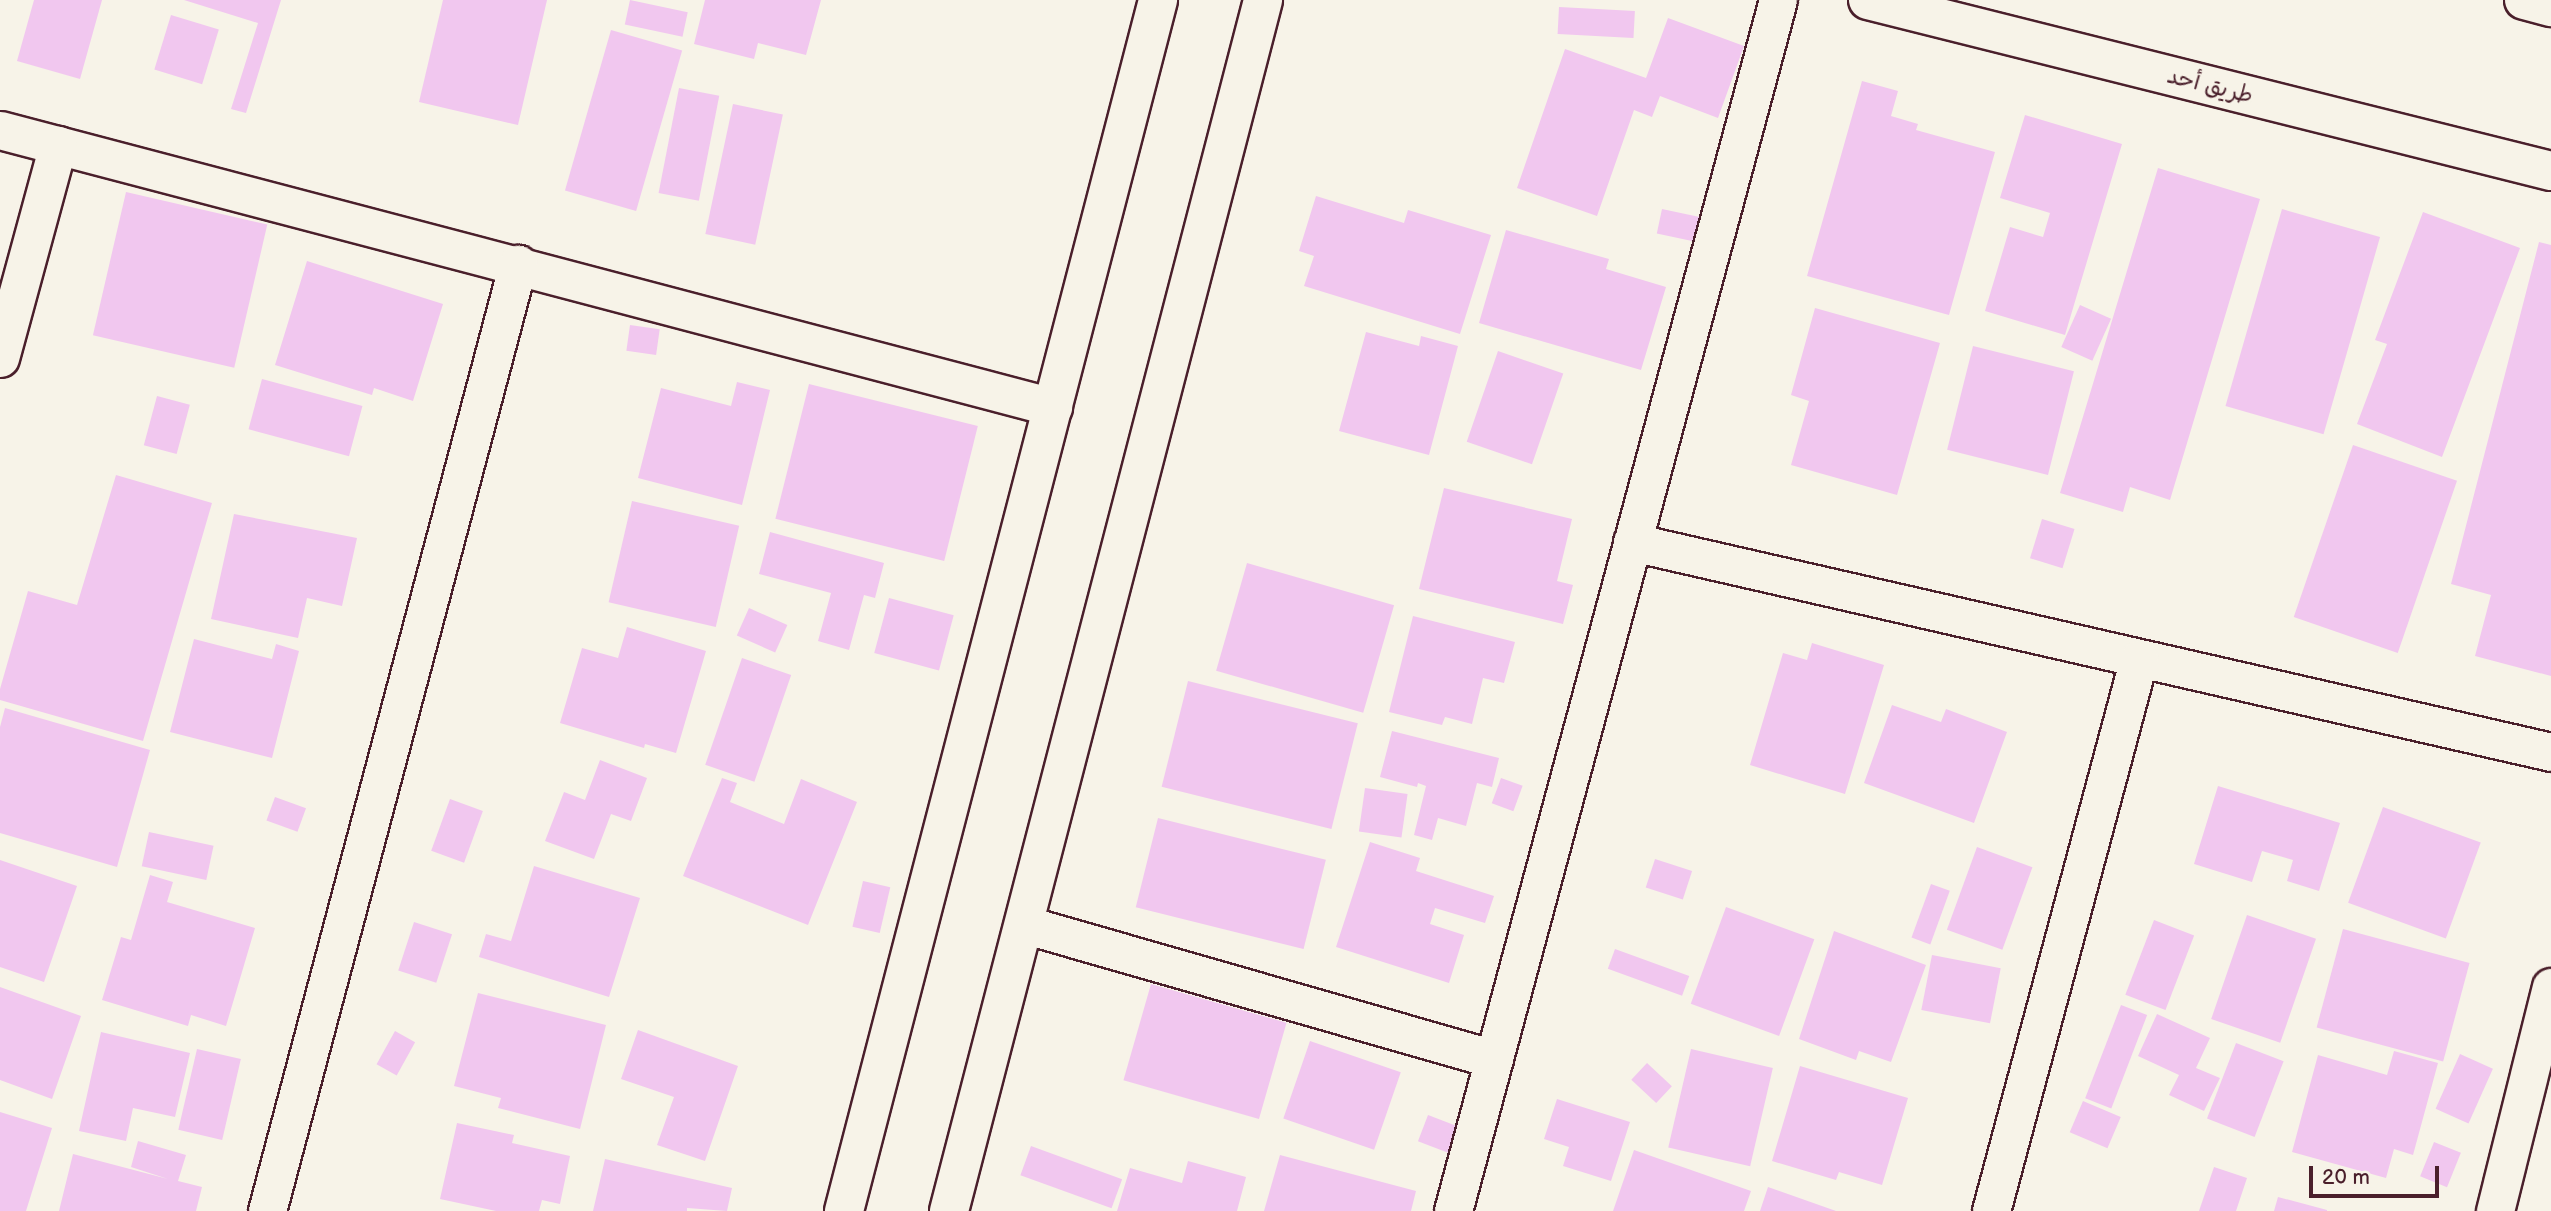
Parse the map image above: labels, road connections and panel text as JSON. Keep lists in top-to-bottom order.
{
  "streets": {
    "street": ["طريق أحد"]
  },
  "scale_bar": "20 m"
}
